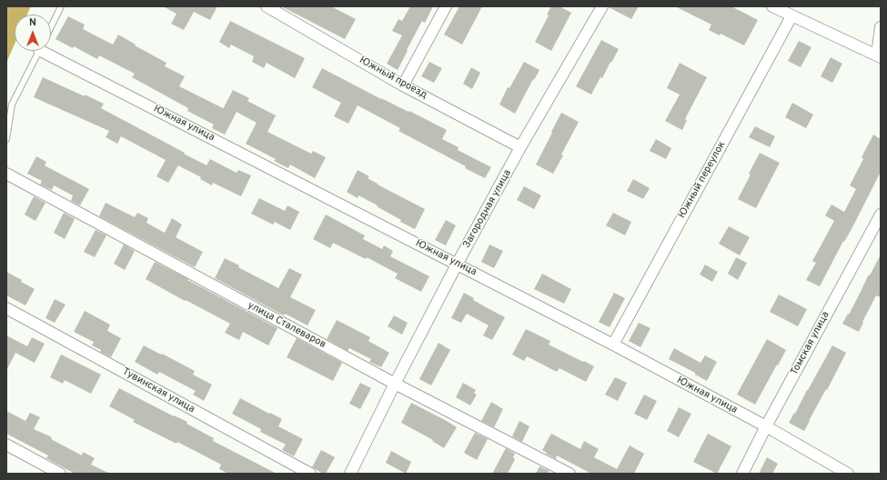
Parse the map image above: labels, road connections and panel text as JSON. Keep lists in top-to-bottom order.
{
  "streets": {
    "street": [
      "Южный проезд",
      "Южная улица",
      "Южный переулок",
      "Загородная улица",
      "улица Сталеваров",
      "Томская улица",
      "Тувинская улица"
    ]
  },
  "crossings": [
    ["Южный проезд", "Загородная улица"],
    ["Южная улица", "Южный переулок"],
    ["Южная улица", "Загородная улица"],
    ["Южная улица", "Томская улица"],
    ["Загородная улица", "улица Сталеваров"]
  ],
  "north": "top"
}
